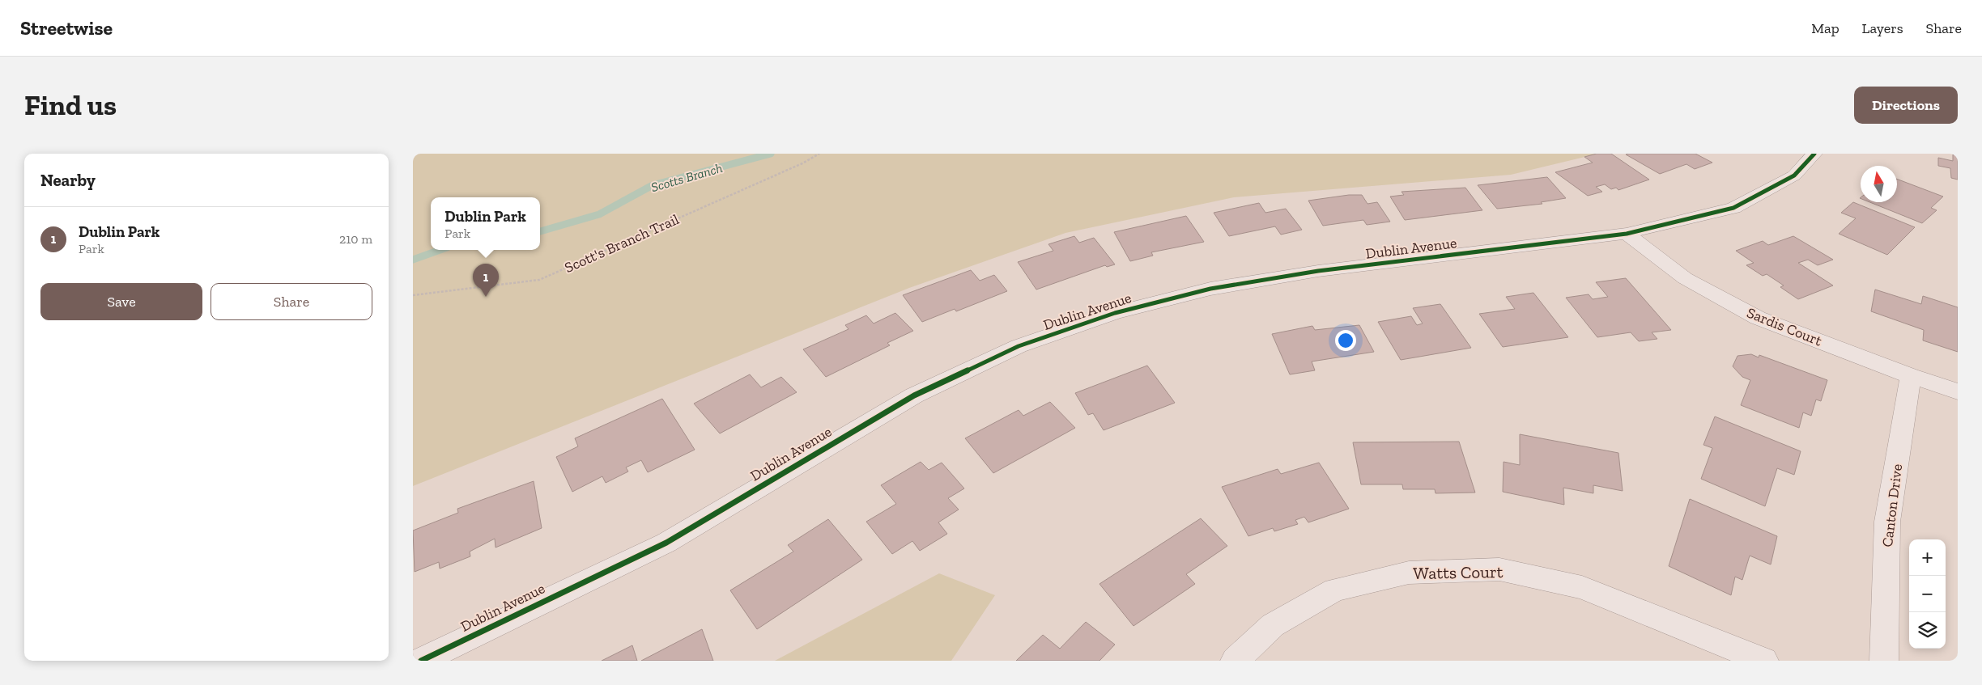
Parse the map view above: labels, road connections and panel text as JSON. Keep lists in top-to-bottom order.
{
  "streets": {
    "street": [
      "Dublin Avenue",
      "Sardis Court",
      "Canton Drive",
      "Watts Court"
    ],
    "path": ["Scott's Branch Trail"]
  },
  "crossings": [
    ["Dublin Avenue", "Sardis Court"],
    ["Sardis Court", "Canton Drive"]
  ],
  "water": ["Scotts Branch"],
  "north": "top",
  "page": {
    "header": "Streetwise",
    "nav": ["Map", "Layers", "Share"],
    "buttons": [
      "Directions",
      ["Save", "Share"]
    ],
    "title": "Find us",
    "heading": "Nearby",
    "popup": ["Dublin Park", "Park"],
    "list": [
      {
        "mark": "1",
        "name": "Dublin Park",
        "note": "Park",
        "value": "210 m"
      }
    ],
    "pins": "1",
    "map_buttons": ["+", "−"]
  }
}
